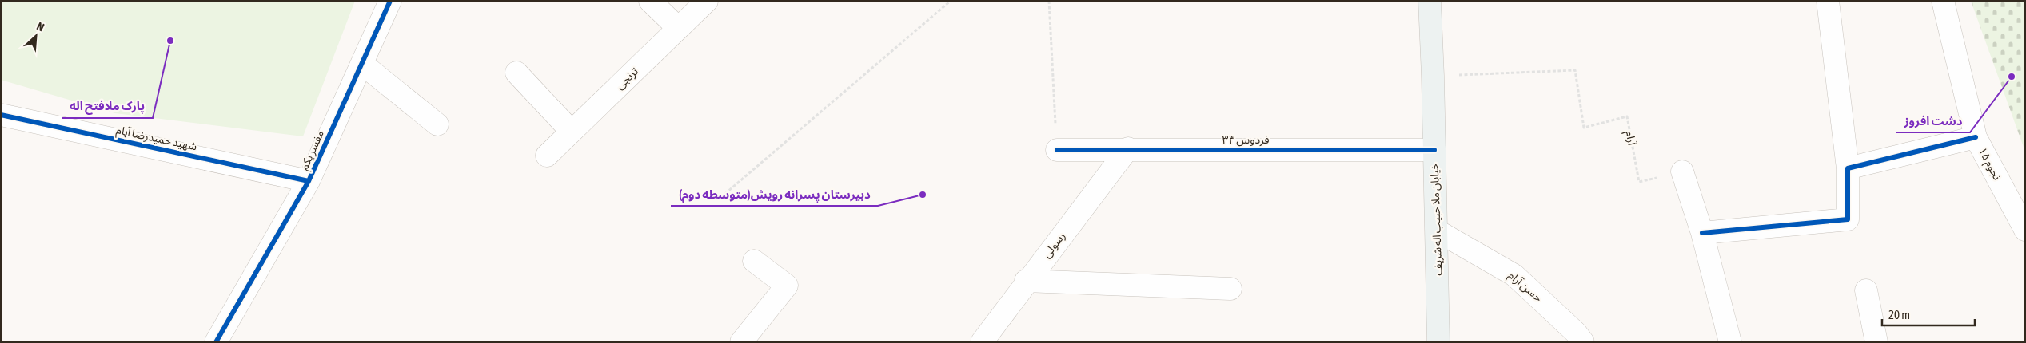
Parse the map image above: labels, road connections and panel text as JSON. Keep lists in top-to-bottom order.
{
  "streets": {
    "main road": ["خیابان ملا حبیب اله شریف"],
    "street": [
      "ترنجی",
      "شهید حمیدرضا آبام",
      "فردوس ۳۴",
      "مفسر یکم",
      "نجوم ۱۵",
      "رسولی",
      "حسن آرام"
    ],
    "path": ["آرام"]
  },
  "crossings": [
    ["شهید حمیدرضا آبام", "مفسر یکم"],
    ["آرام", "خیابان ملا حبیب اله شریف"],
    ["فردوس ۳۴", "خیابان ملا حبیب اله شریف"],
    ["فردوس ۳۴", "رسولی"],
    ["خیابان ملا حبیب اله شریف", "حسن آرام"]
  ],
  "places": ["پارک ملافتح اله", "دشت افروز", "دبیرستان پسرانه رویش(متوسطه دوم)"],
  "scale_bar": "20 m",
  "north": "top right"
}
